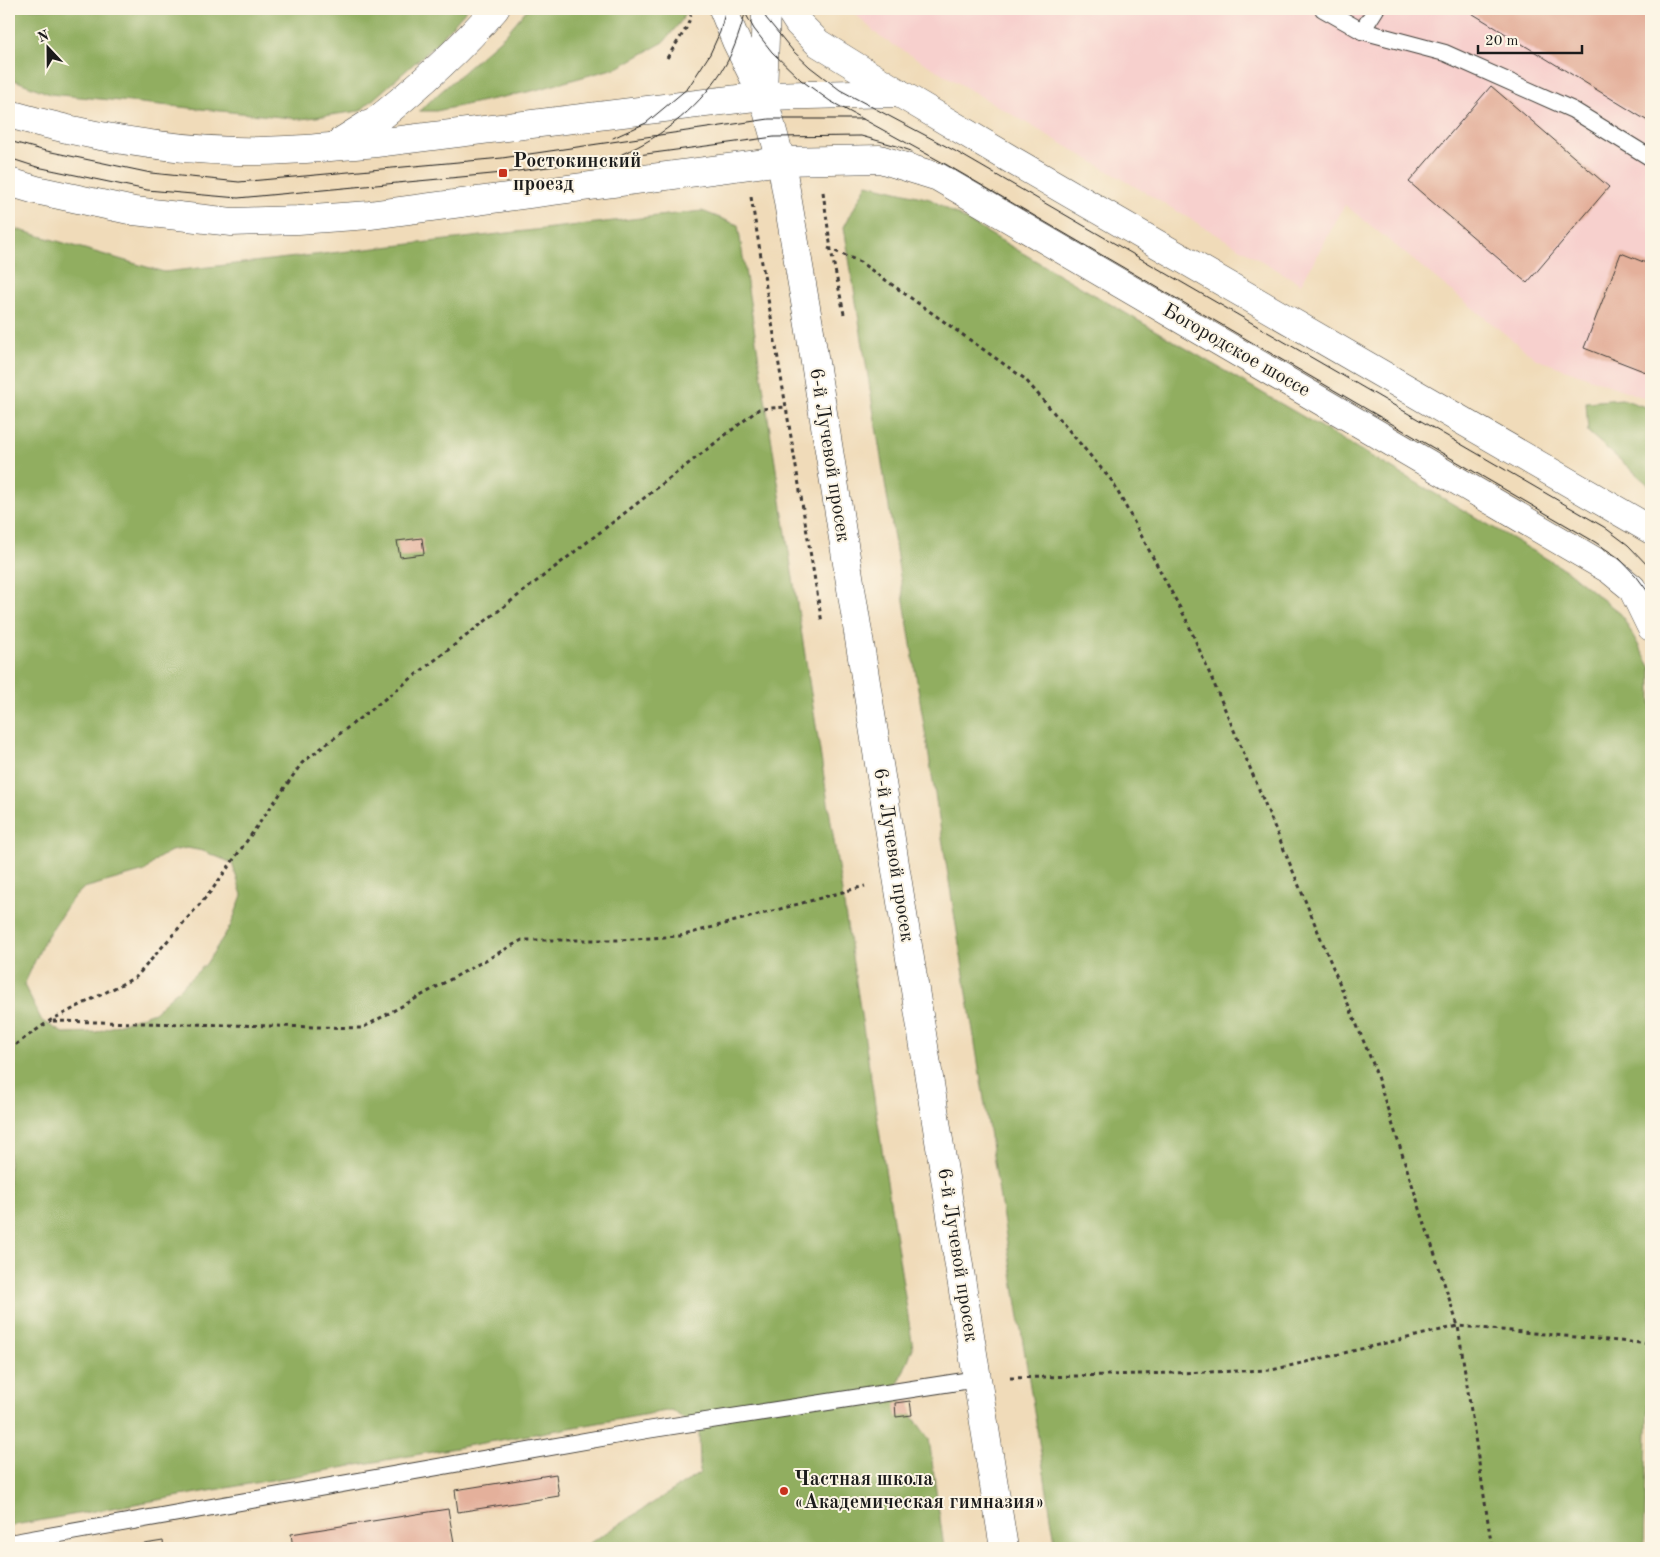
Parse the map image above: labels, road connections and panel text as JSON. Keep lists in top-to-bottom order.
{
  "streets": {
    "main road": ["Богородское шоссе", "6-й Лучевой просек"]
  },
  "crossings": [
    ["Богородское шоссе", "6-й Лучевой просек"]
  ],
  "places": {
    "transit": ["Ростокинский проезд"],
    "other": ["Частная школа «Академическая гимназия»"]
  },
  "scale_bar": "20 m",
  "north": "top"
}
